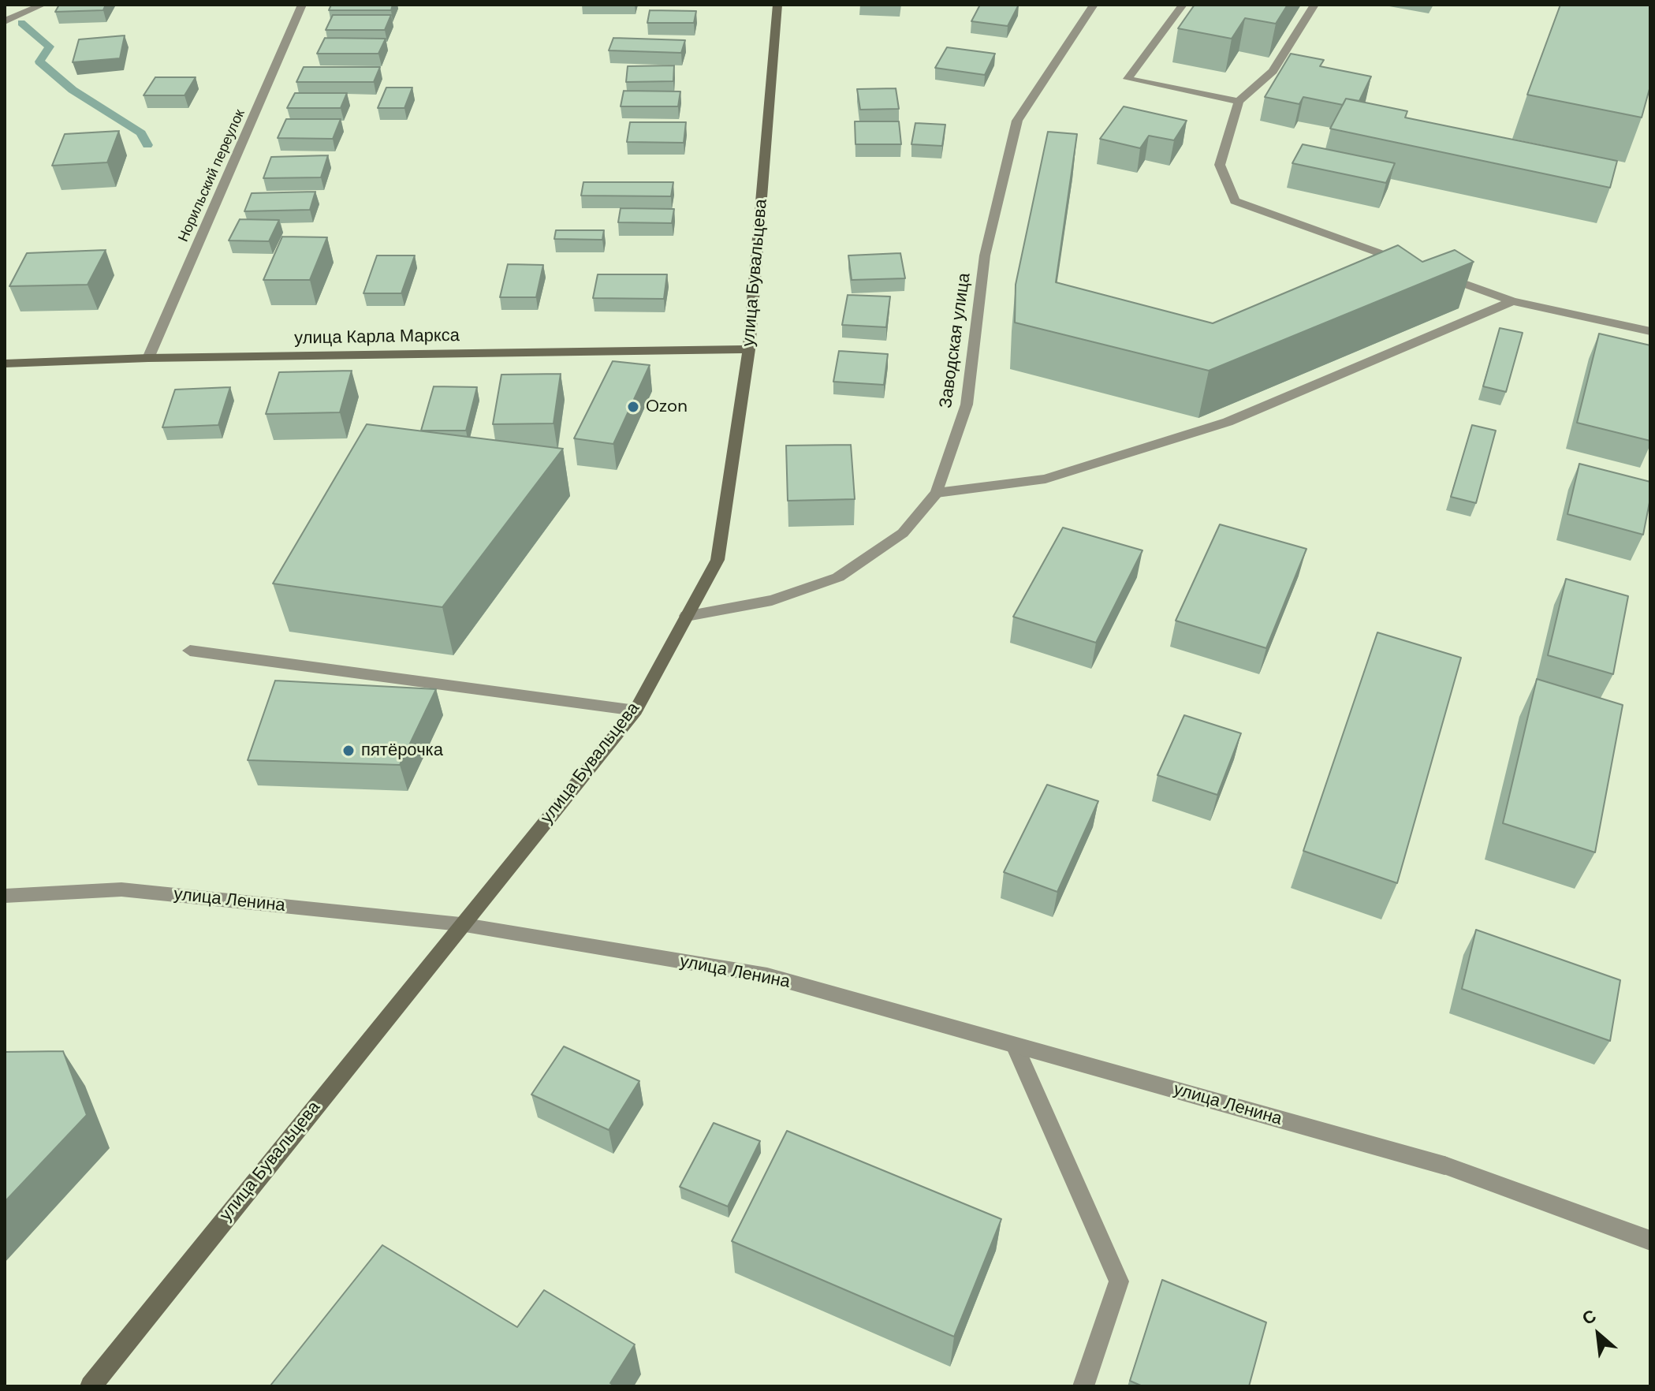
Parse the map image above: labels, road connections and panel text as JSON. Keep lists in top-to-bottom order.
{
  "streets": {
    "main road": ["улица Бувальцева", "улица Карла Маркса"],
    "street": ["Норильский переулок", "Заводская улица", "улица Ленина"]
  },
  "crossings": [
    ["Норильский переулок", "улица Карла Маркса"],
    ["улица Бувальцева", "улица Карла Маркса"],
    ["улица Бувальцева", "Заводская улица"],
    ["улица Бувальцева", "улица Ленина"]
  ],
  "places": ["Ozon", "пятёрочка"],
  "north": "top left"
}
